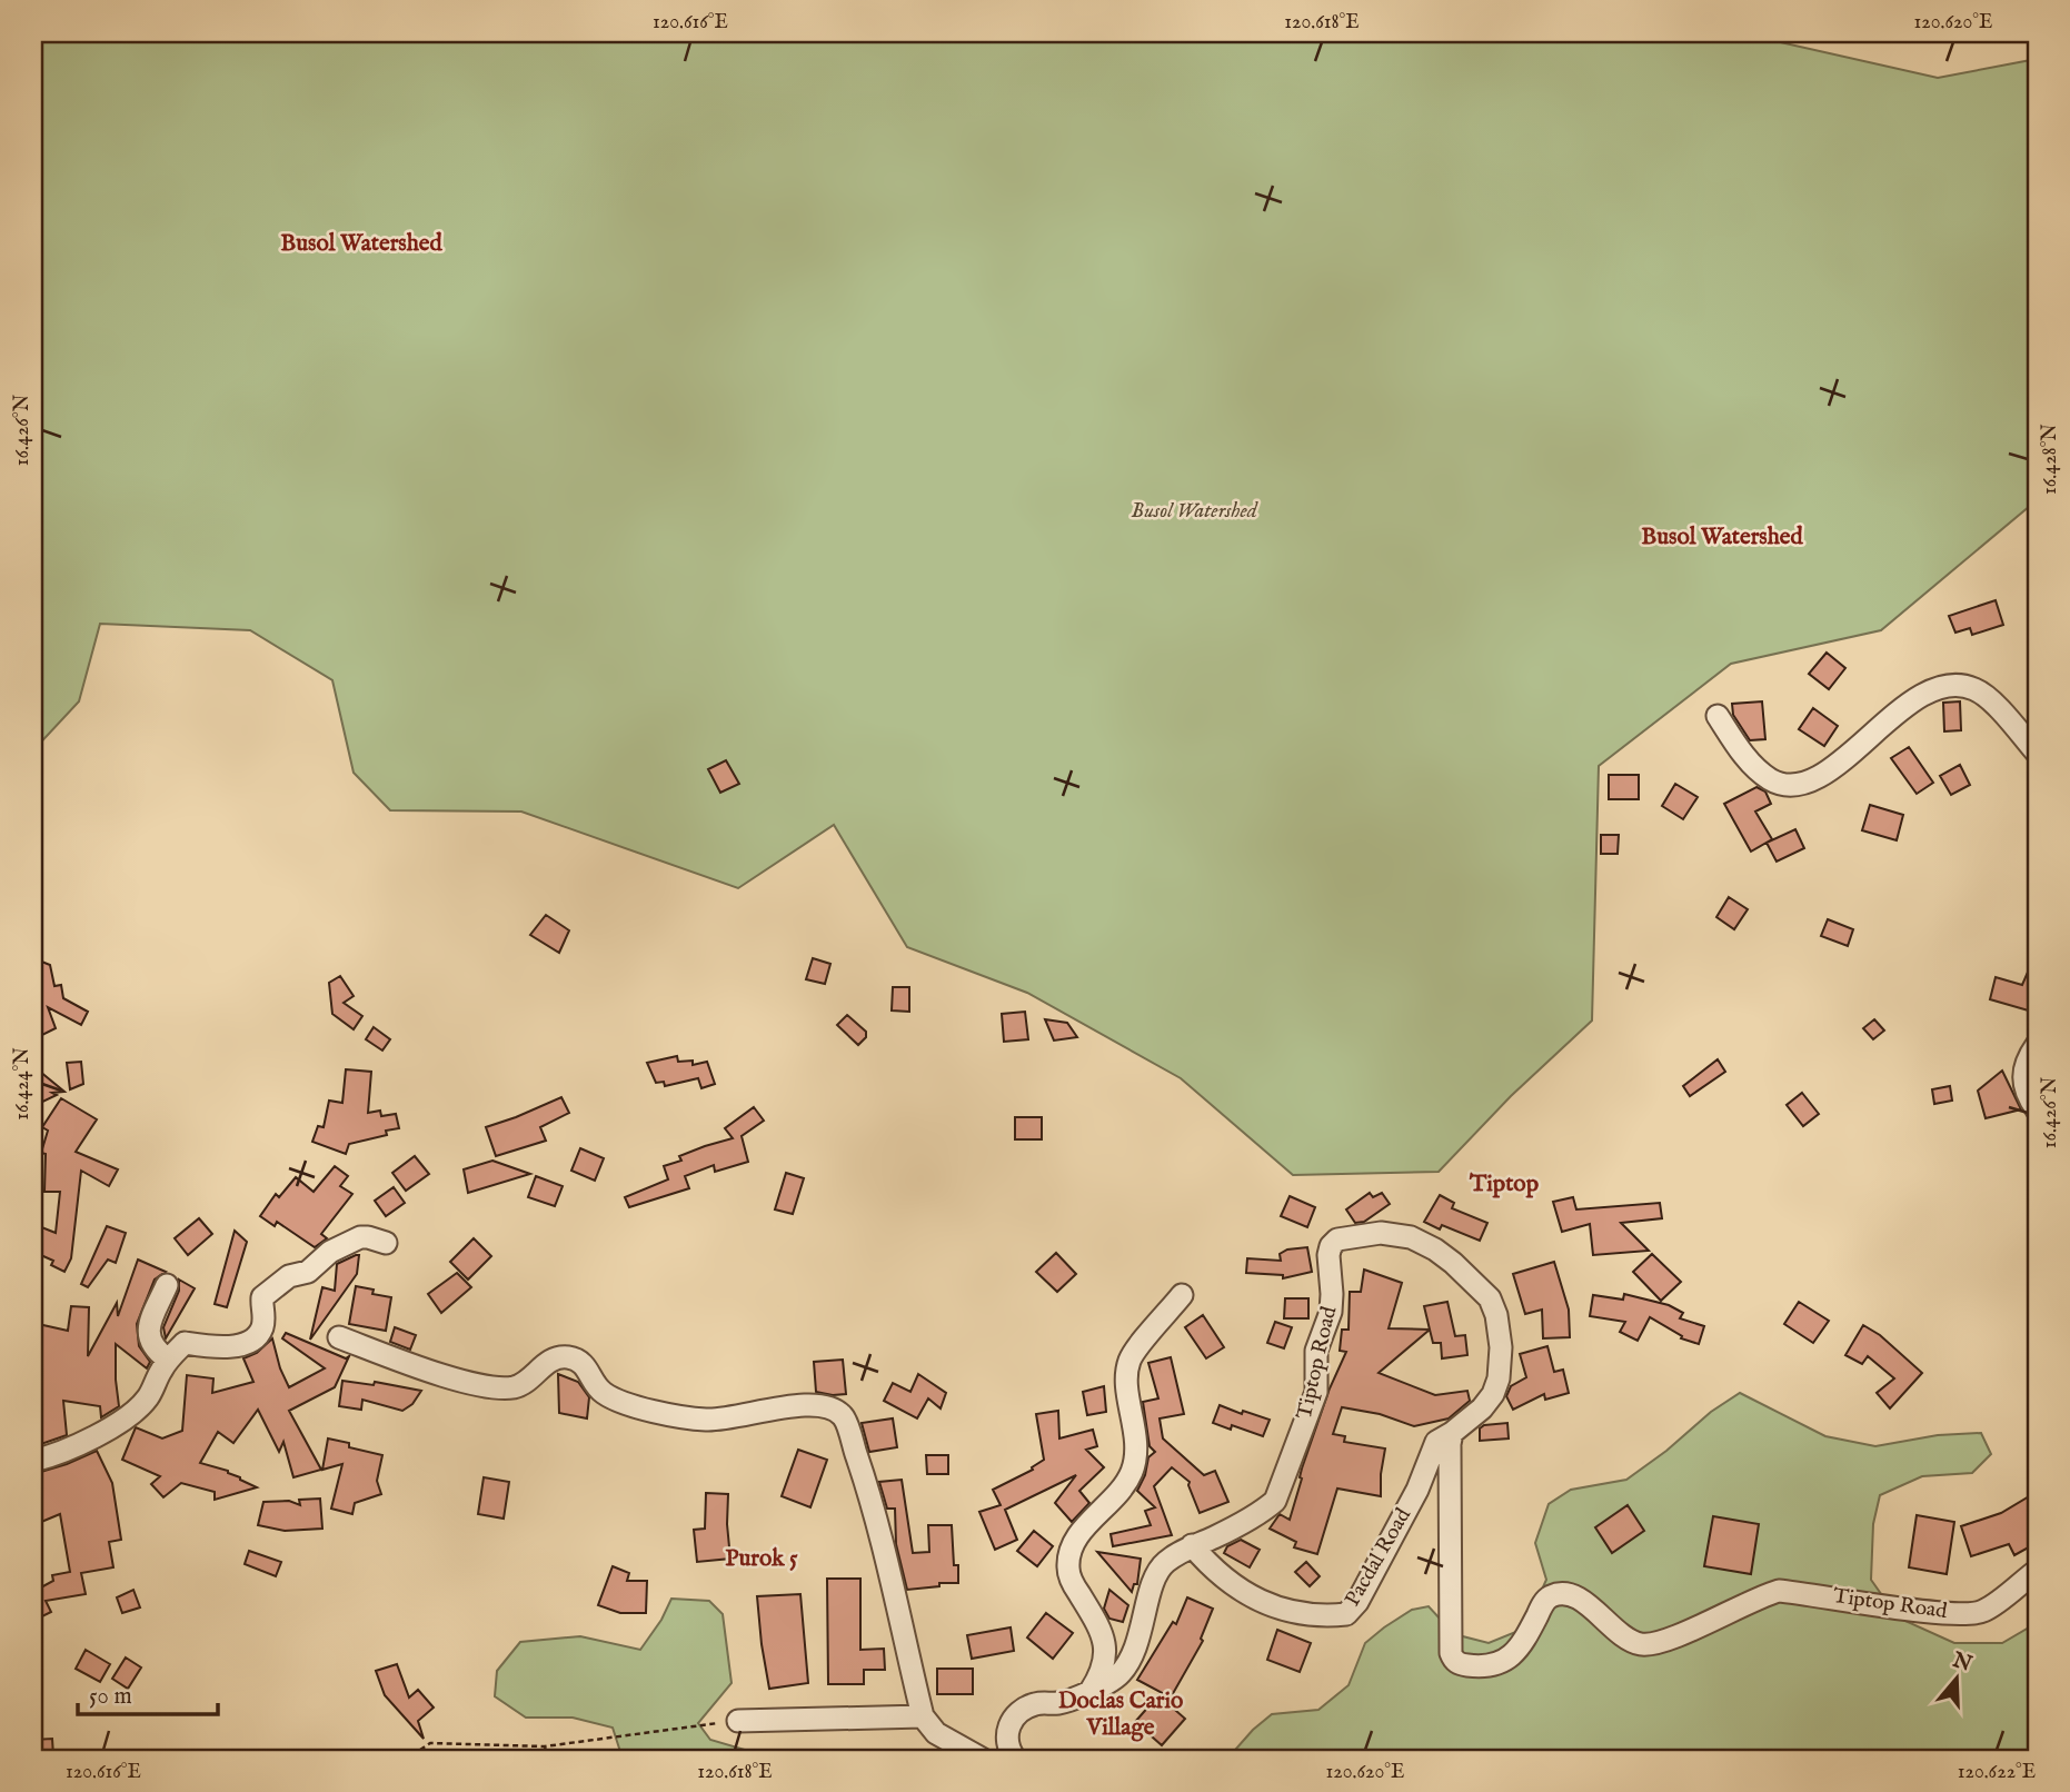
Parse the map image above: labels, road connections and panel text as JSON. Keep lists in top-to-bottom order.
{
  "streets": {
    "street": ["Tiptop Road", "Pacdal Road"]
  },
  "crossings": [
    ["Tiptop Road", "Pacdal Road"]
  ],
  "districts": [
    "Busol Watershed",
    "Busol Watershed",
    "Tiptop",
    "Purok 5",
    "Doclas Cario Village"
  ],
  "parks": ["Busol Watershed"],
  "scale_bar": "50 m",
  "north": "top",
  "coordinates": [
    "120.616°E",
    "120.618°E",
    "120.620°E",
    "16.426°N",
    "16.428°N",
    "16.424°N",
    "120.622°E"
  ]
}
